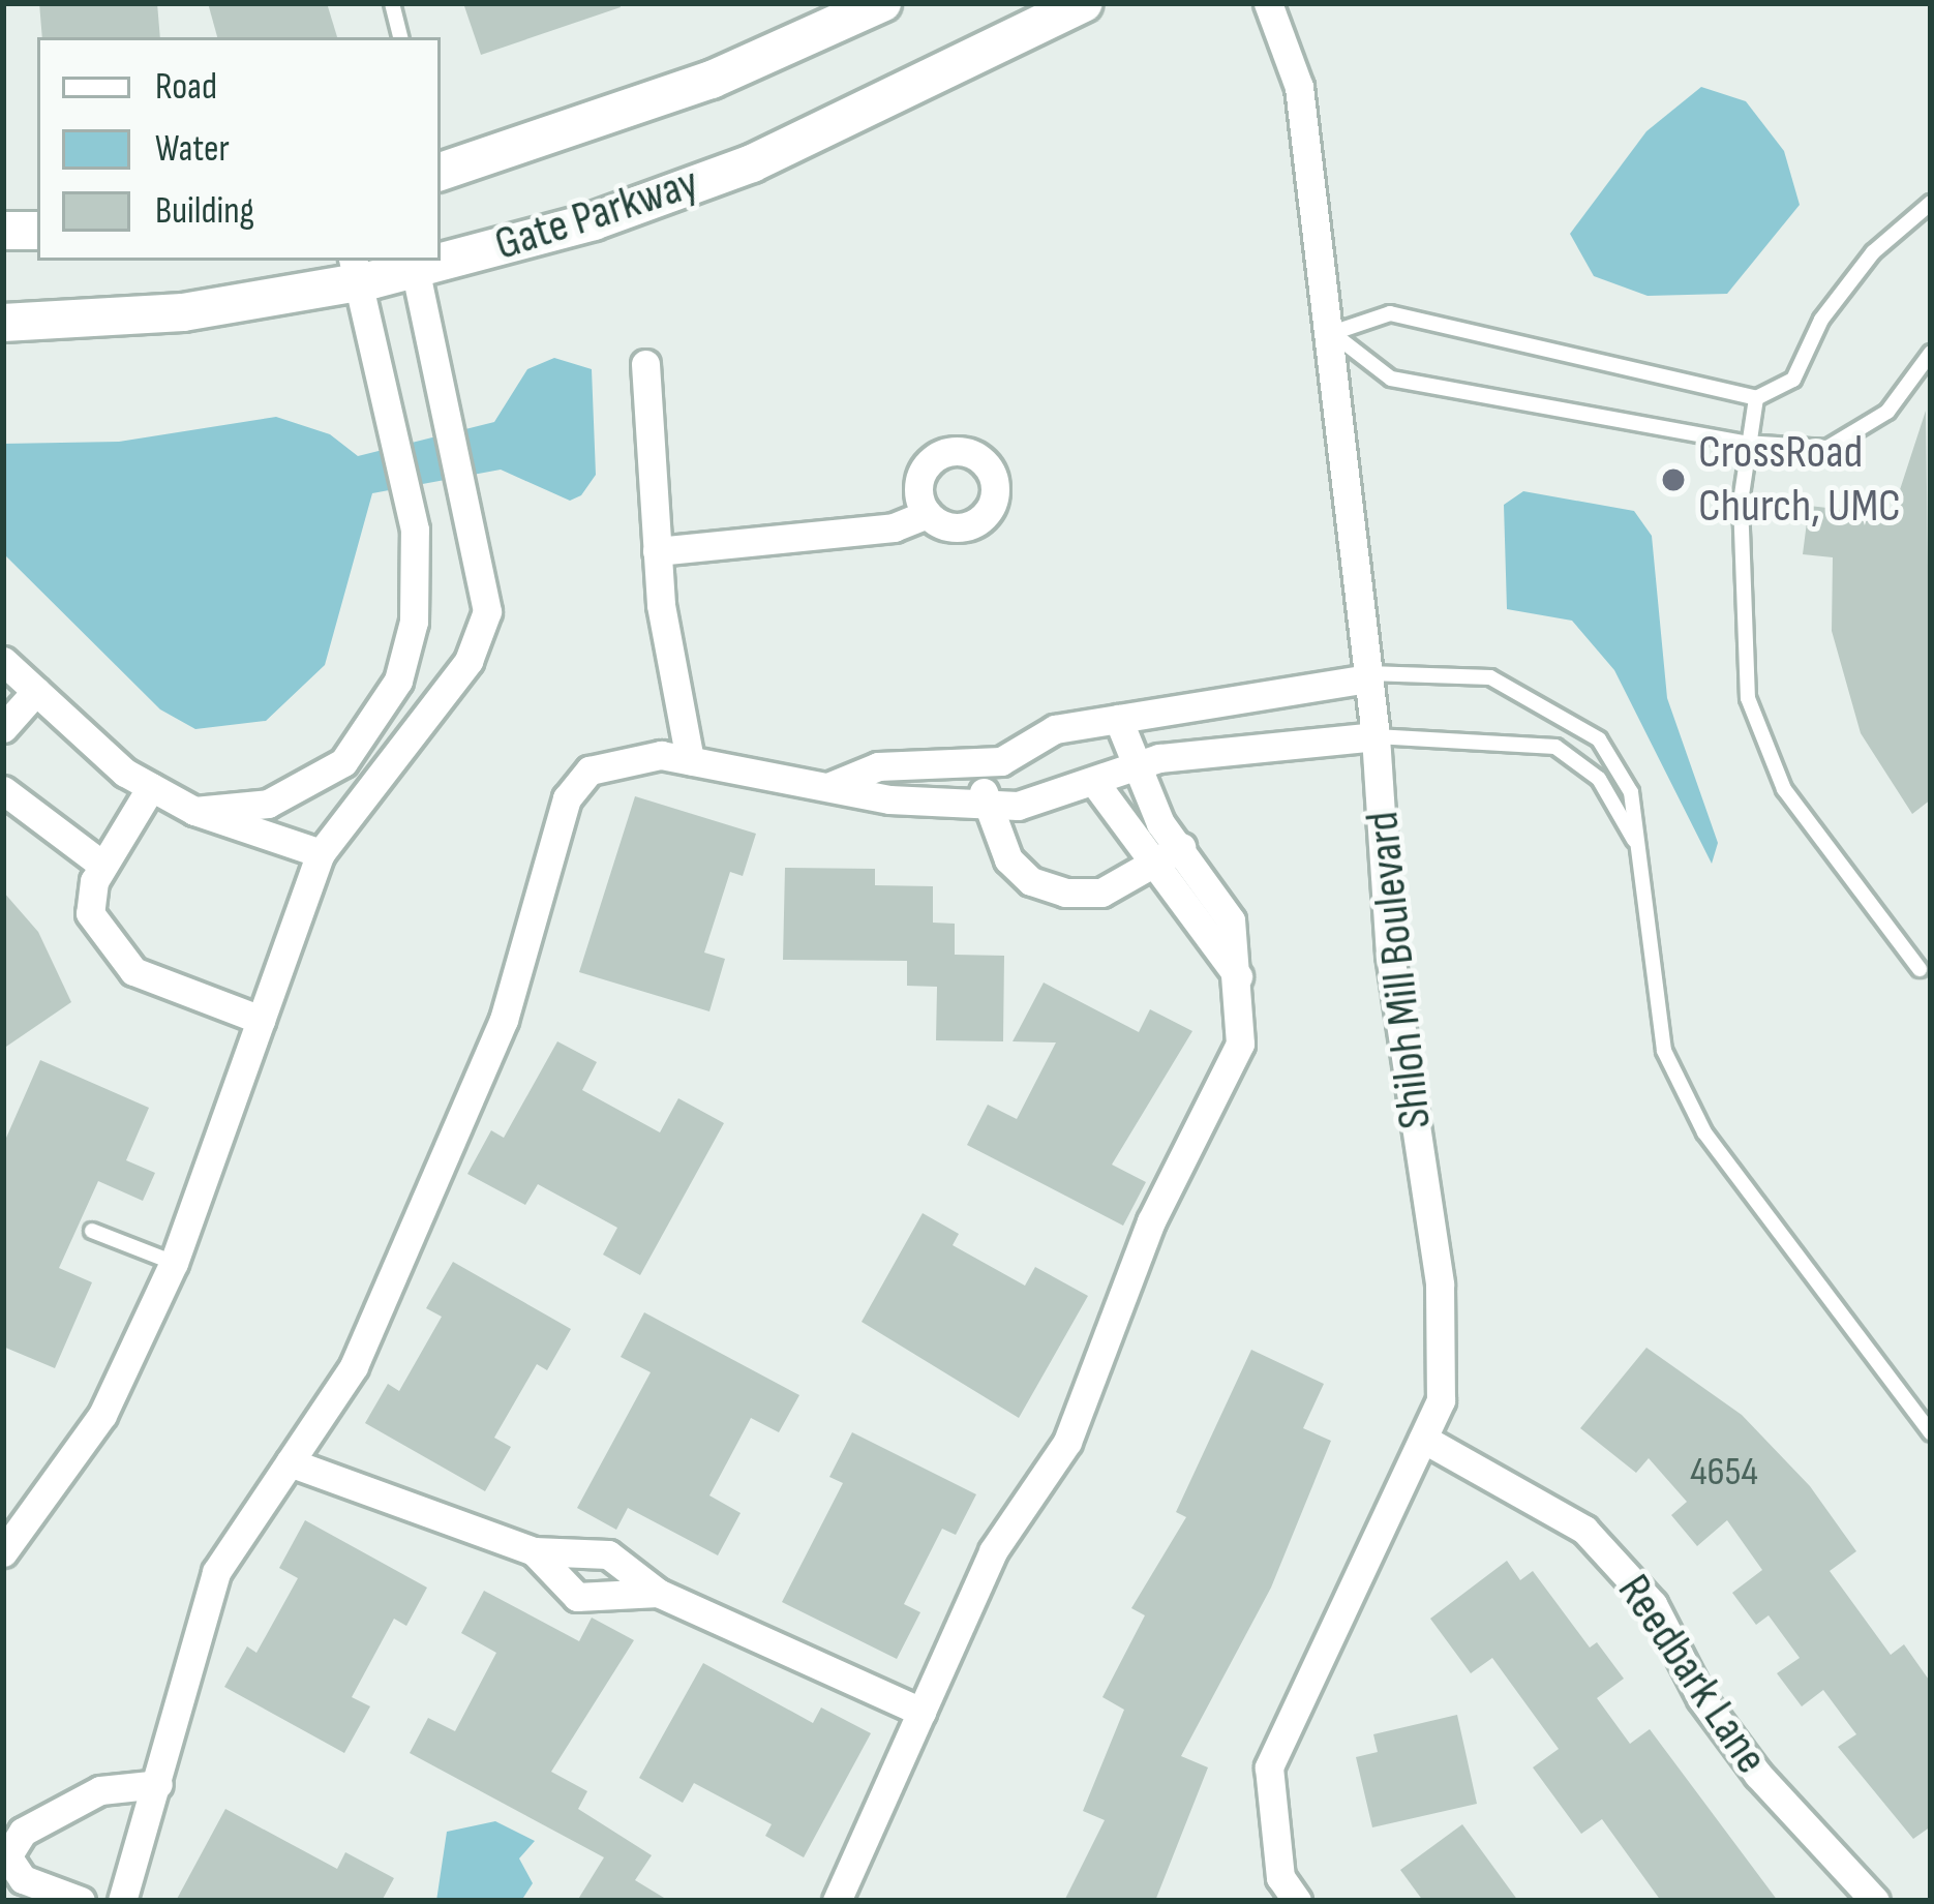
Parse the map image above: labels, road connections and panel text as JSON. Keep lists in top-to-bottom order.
{
  "streets": {
    "main road": ["Gate Parkway"],
    "street": ["Shiloh Mill Boulevard", "Reedbark Lane"]
  },
  "crossings": [
    ["Shiloh Mill Boulevard", "Reedbark Lane"]
  ],
  "places": ["CrossRoad Church, UMC"],
  "house_numbers": ["4654"],
  "legend": ["Road", "Water", "Building"]
}
